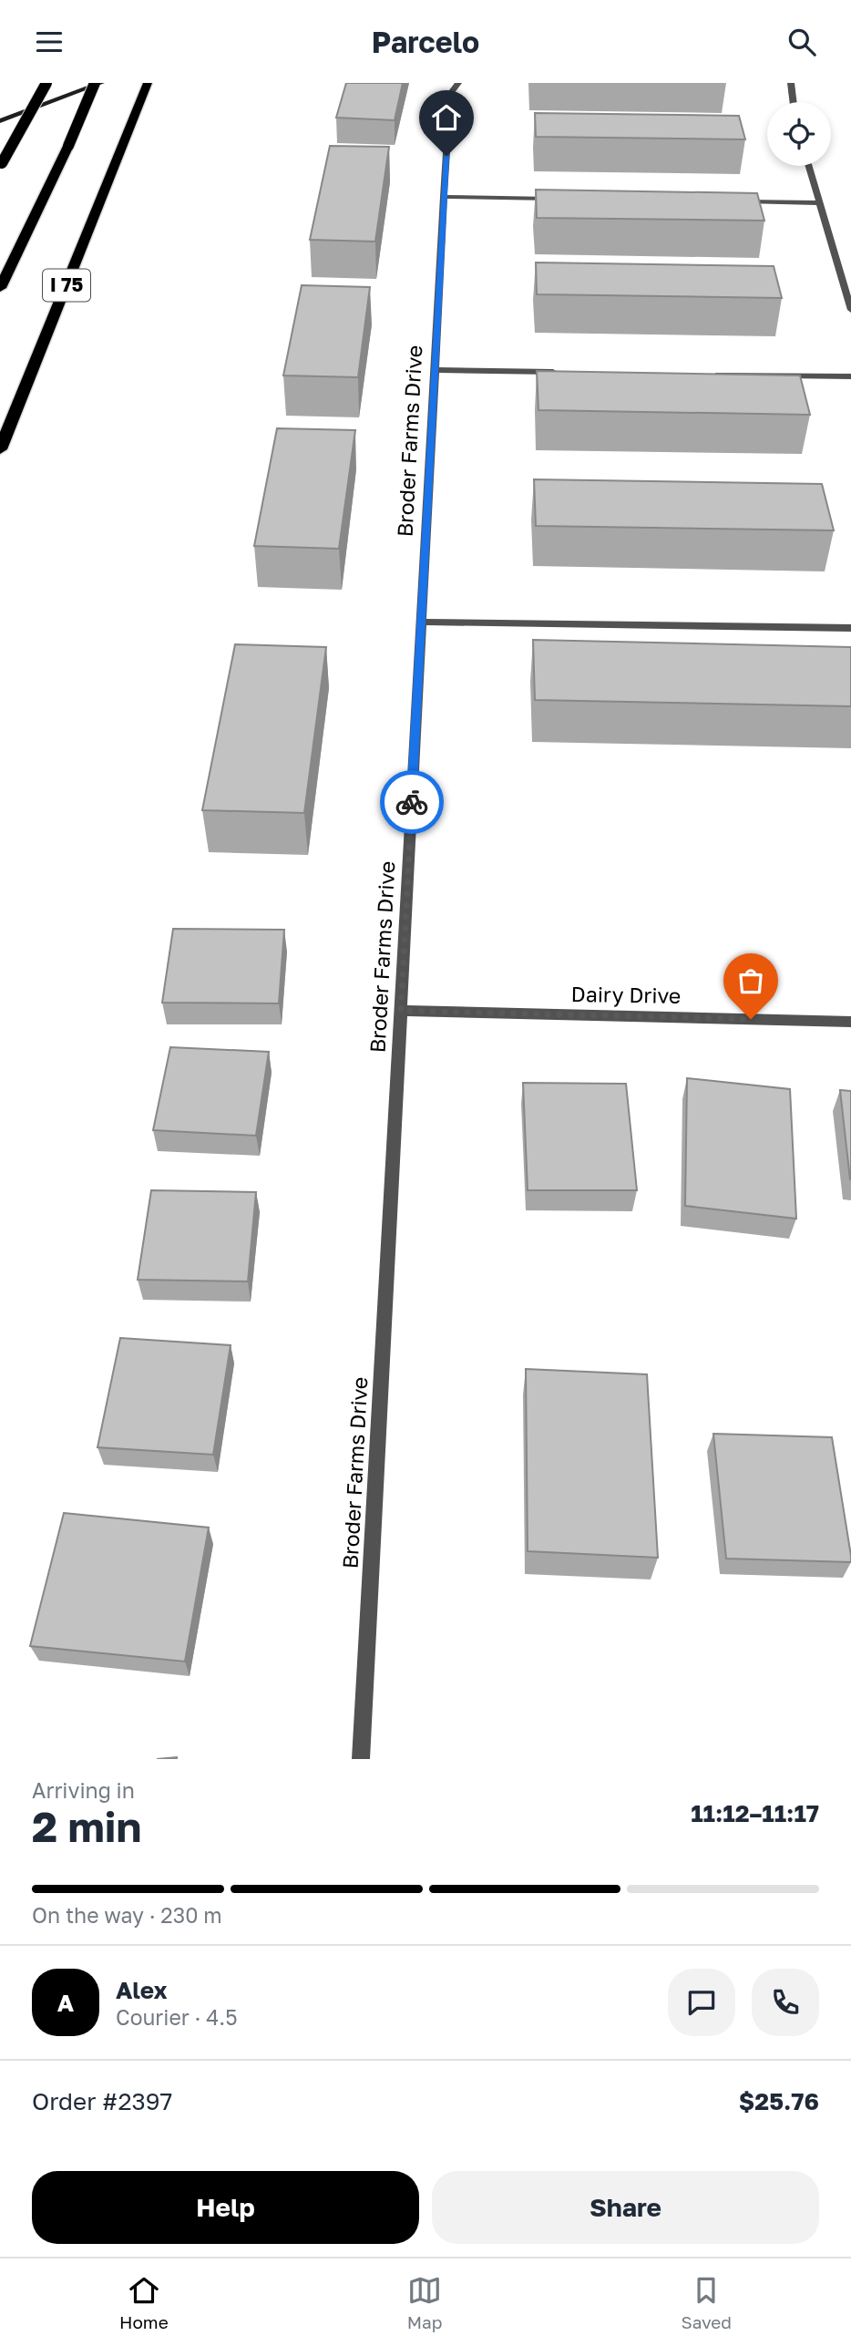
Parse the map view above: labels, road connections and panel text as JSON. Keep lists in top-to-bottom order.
{
  "streets": {
    "highway": ["I 75"],
    "street": ["Broder Farms Drive", "Dairy Drive"]
  },
  "crossings": [
    ["Broder Farms Drive", "Dairy Drive"]
  ],
  "page": {
    "header": "Parcelo",
    "heading": ["2 min", "Arriving in", "11:12–11:17"],
    "panel": [
      "Alex",
      "Courier · 4.5",
      "Order #2397",
      "$25.76"
    ],
    "bar": "On the way · 230 m",
    "round": "A",
    "buttons": ["Help", "Share"],
    "tabs": ["Home", "Map", "Saved"]
  }
}
